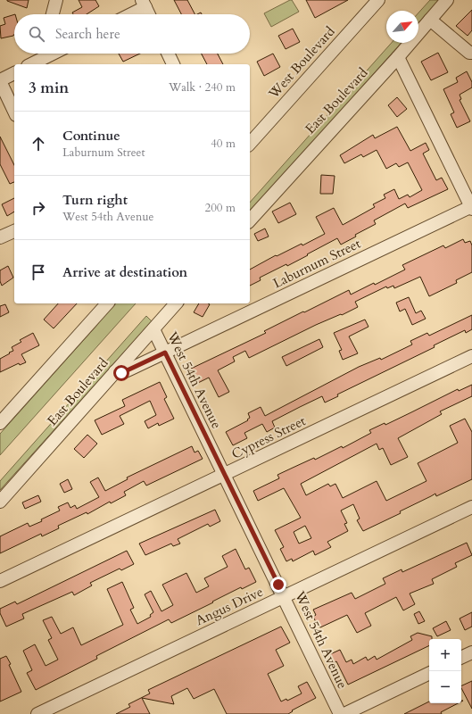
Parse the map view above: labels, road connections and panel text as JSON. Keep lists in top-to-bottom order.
{
  "streets": {
    "street": [
      "West Boulevard",
      "East Boulevard",
      "Laburnum Street",
      "West 54th Avenue",
      "Cypress Street",
      "Angus Drive"
    ]
  },
  "crossings": [
    ["East Boulevard", "Laburnum Street"],
    ["East Boulevard", "West 54th Avenue"],
    ["Laburnum Street", "West 54th Avenue"],
    ["West 54th Avenue", "Cypress Street"],
    ["West 54th Avenue", "Angus Drive"]
  ],
  "north": "top right",
  "page": {
    "search": "Search here",
    "heading": ["3 min", "Walk · 240 m"],
    "list": [
      ["Continue", "Laburnum Street", "40 m"],
      ["Turn right", "West 54th Avenue", "200 m"],
      "Arrive at destination"
    ],
    "map_buttons": ["+", "−"]
  }
}
